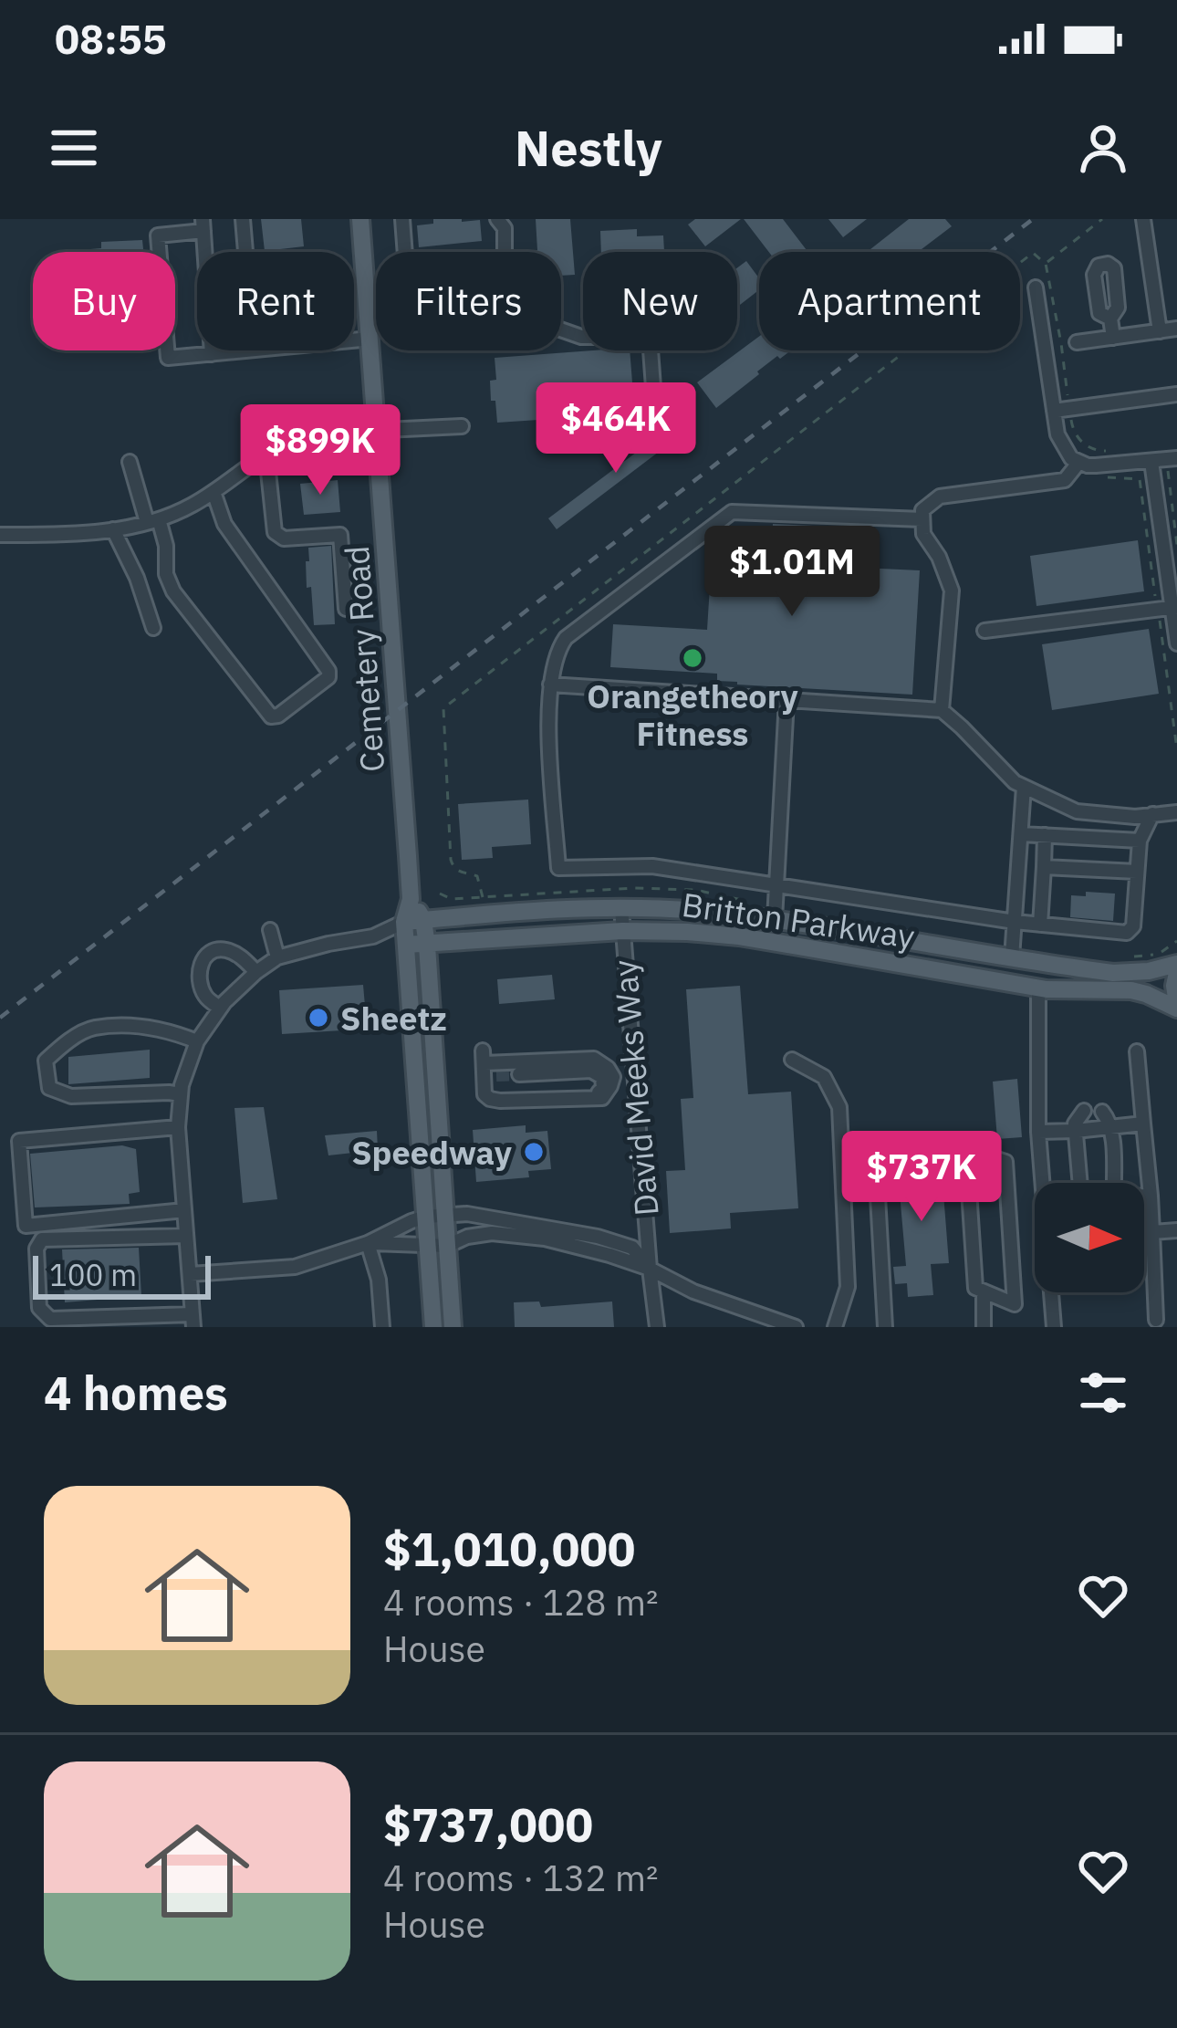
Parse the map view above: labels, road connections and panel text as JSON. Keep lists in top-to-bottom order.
{
  "streets": {
    "main road": ["Cemetery Road", "Britton Parkway"],
    "street": ["David Meeks Way"]
  },
  "crossings": [
    ["Cemetery Road", "Britton Parkway"],
    ["Britton Parkway", "David Meeks Way"]
  ],
  "places": ["Orangetheory Fitness", "Sheetz", "Speedway"],
  "scale_bar": "100 m",
  "north": "right",
  "page": {
    "status": "08:55",
    "header": "Nestly",
    "chip": [
      "Buy",
      "Rent",
      "Filters",
      "New",
      "Apartment"
    ],
    "price": [
      "$464K",
      "$899K",
      "$1.01M",
      "$737K"
    ],
    "scale": "100 m",
    "heading": "4 homes",
    "list": [
      {
        "name": "$1,010,000",
        "note": "4 rooms · 128 m² · House"
      },
      {
        "name": "$737,000",
        "note": "4 rooms · 132 m² · House"
      }
    ]
  }
}
